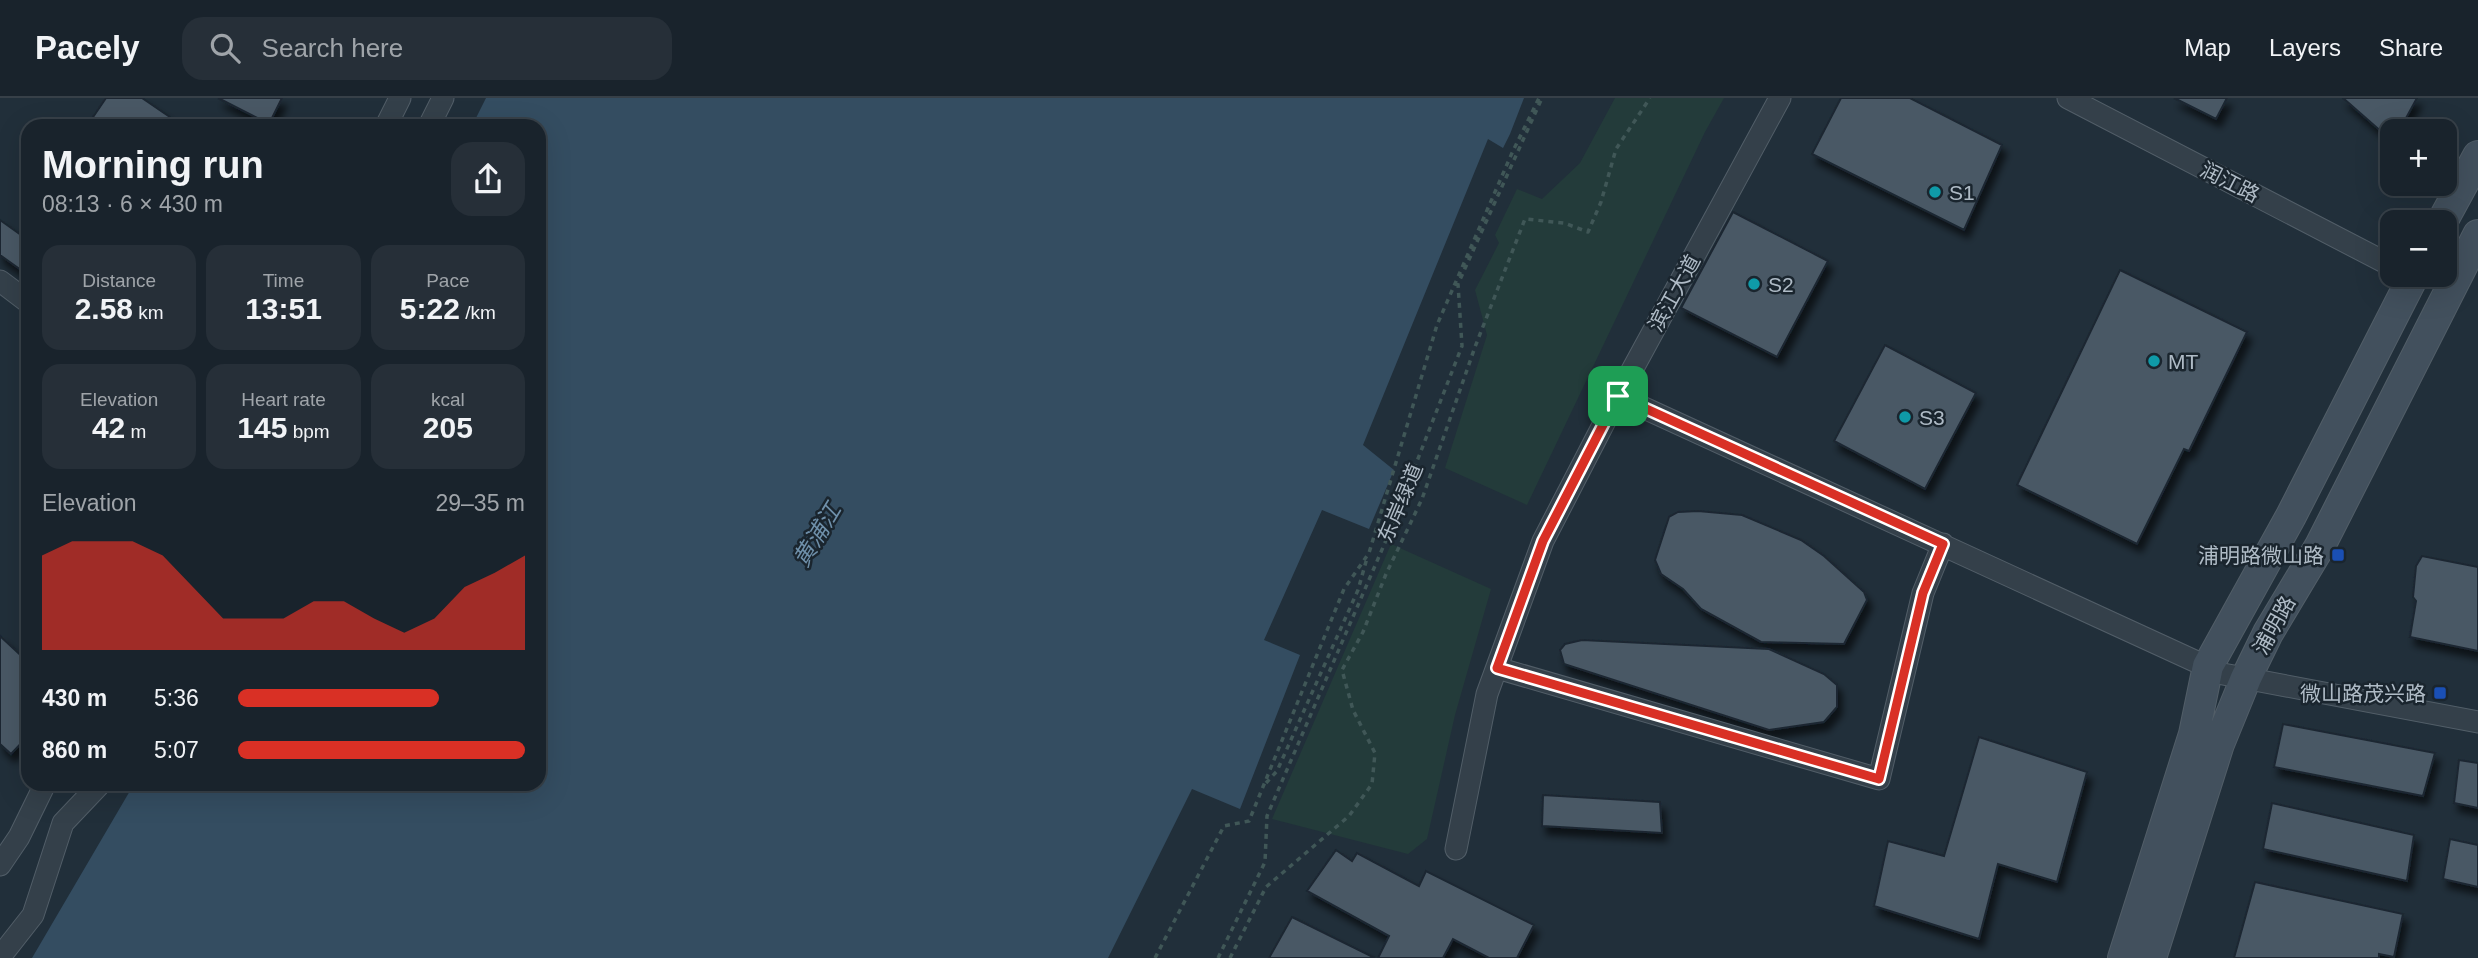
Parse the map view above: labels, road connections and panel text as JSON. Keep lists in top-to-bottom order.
{
  "streets": {
    "main road": ["浦明路"],
    "street": ["润江路", "滨江大道"],
    "path": ["东岸绿道"]
  },
  "water": ["黄浦江"],
  "places": {
    "other": [
      "S1",
      "S2",
      "MT",
      "S3"
    ],
    "transit": ["浦明路微山路", "微山路茂兴路"]
  },
  "page": {
    "header": "Pacely",
    "search": "Search here",
    "nav": ["Map", "Layers", "Share"],
    "map_buttons": ["+", "−"],
    "heading": ["Morning run", "08:13 · 6 × 430 m"],
    "stats": [
      ["Distance", "2.58 km"],
      ["Time", "13:51"],
      ["Pace", "5:22 /km"],
      ["Elevation", "42 m"],
      ["Heart rate", "145 bpm"],
      ["kcal", "205"]
    ],
    "chart": ["Elevation", "29–35 m"],
    "list": [
      {
        "name": "430 m",
        "note": "5:36"
      },
      {
        "name": "860 m",
        "note": "5:07"
      }
    ]
  }
}
